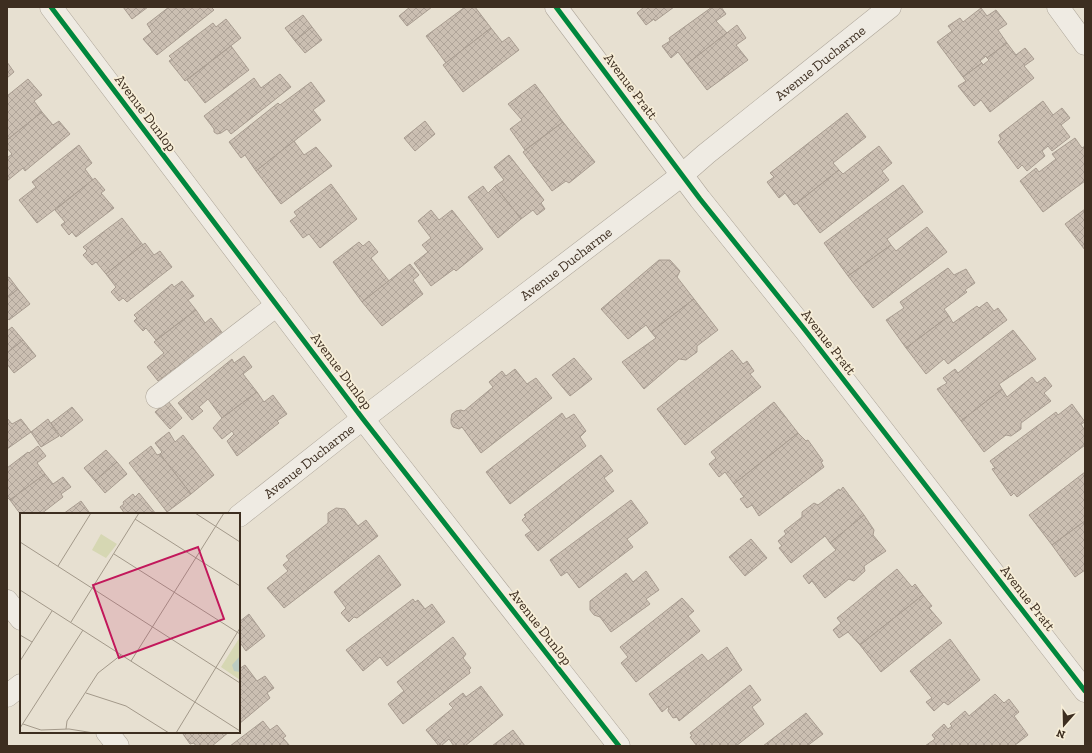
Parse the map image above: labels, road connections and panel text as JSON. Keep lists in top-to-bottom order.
{
  "streets": {
    "street": ["Avenue Ducharme", "Avenue Pratt", "Avenue Dunlop"]
  },
  "crossings": [
    ["Avenue Ducharme", "Avenue Pratt"],
    ["Avenue Ducharme", "Avenue Dunlop"]
  ],
  "north": "bottom"
}
